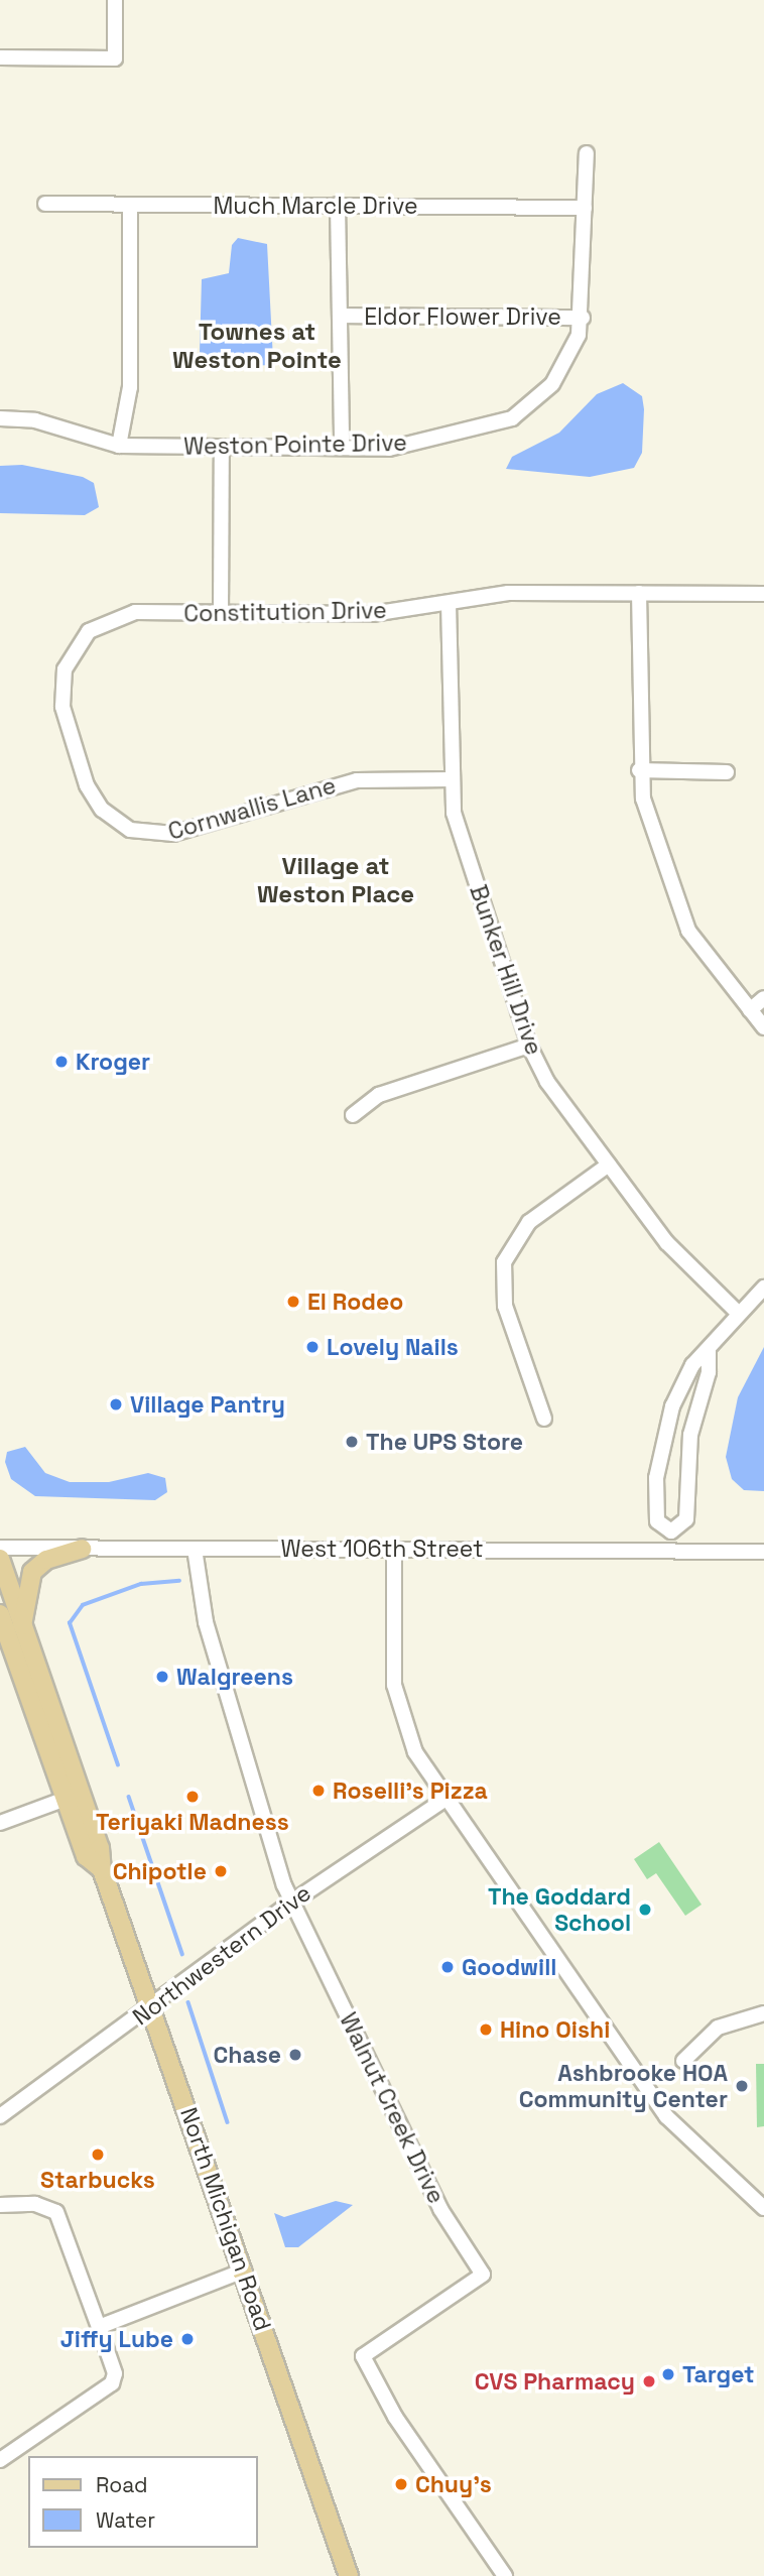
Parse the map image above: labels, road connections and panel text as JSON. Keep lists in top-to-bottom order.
{
  "streets": {
    "main road": ["North Michigan Road"],
    "street": [
      "Much Marcle Drive",
      "Eldor Flower Drive",
      "Weston Pointe Drive",
      "Constitution Drive",
      "Cornwallis Lane",
      "Bunker Hill Drive",
      "West 106th Street",
      "Northwestern Drive",
      "Walnut Creek Drive"
    ]
  },
  "crossings": [
    ["Much Marcle Drive", "Weston Pointe Drive"],
    ["Eldor Flower Drive", "Weston Pointe Drive"],
    ["Constitution Drive", "Cornwallis Lane"],
    ["Constitution Drive", "Bunker Hill Drive"],
    ["Cornwallis Lane", "Bunker Hill Drive"],
    ["West 106th Street", "Walnut Creek Drive"],
    ["Northwestern Drive", "Walnut Creek Drive"],
    ["Northwestern Drive", "North Michigan Road"]
  ],
  "districts": ["Townes at Weston Pointe", "Village at Weston Place"],
  "places": [
    "Kroger",
    "El Rodeo",
    "Lovely Nails",
    "Village Pantry",
    "The UPS Store",
    "Walgreens",
    "Roselli's Pizza",
    "Teriyaki Madness",
    "Chipotle",
    "The Goddard School",
    "Goodwill",
    "Hino Oishi",
    "Chase",
    "Ashbrooke HOA Community Center",
    "Starbucks",
    "Jiffy Lube",
    "Target",
    "CVS Pharmacy",
    "Chuy's"
  ],
  "legend": ["Road", "Water"]
}
